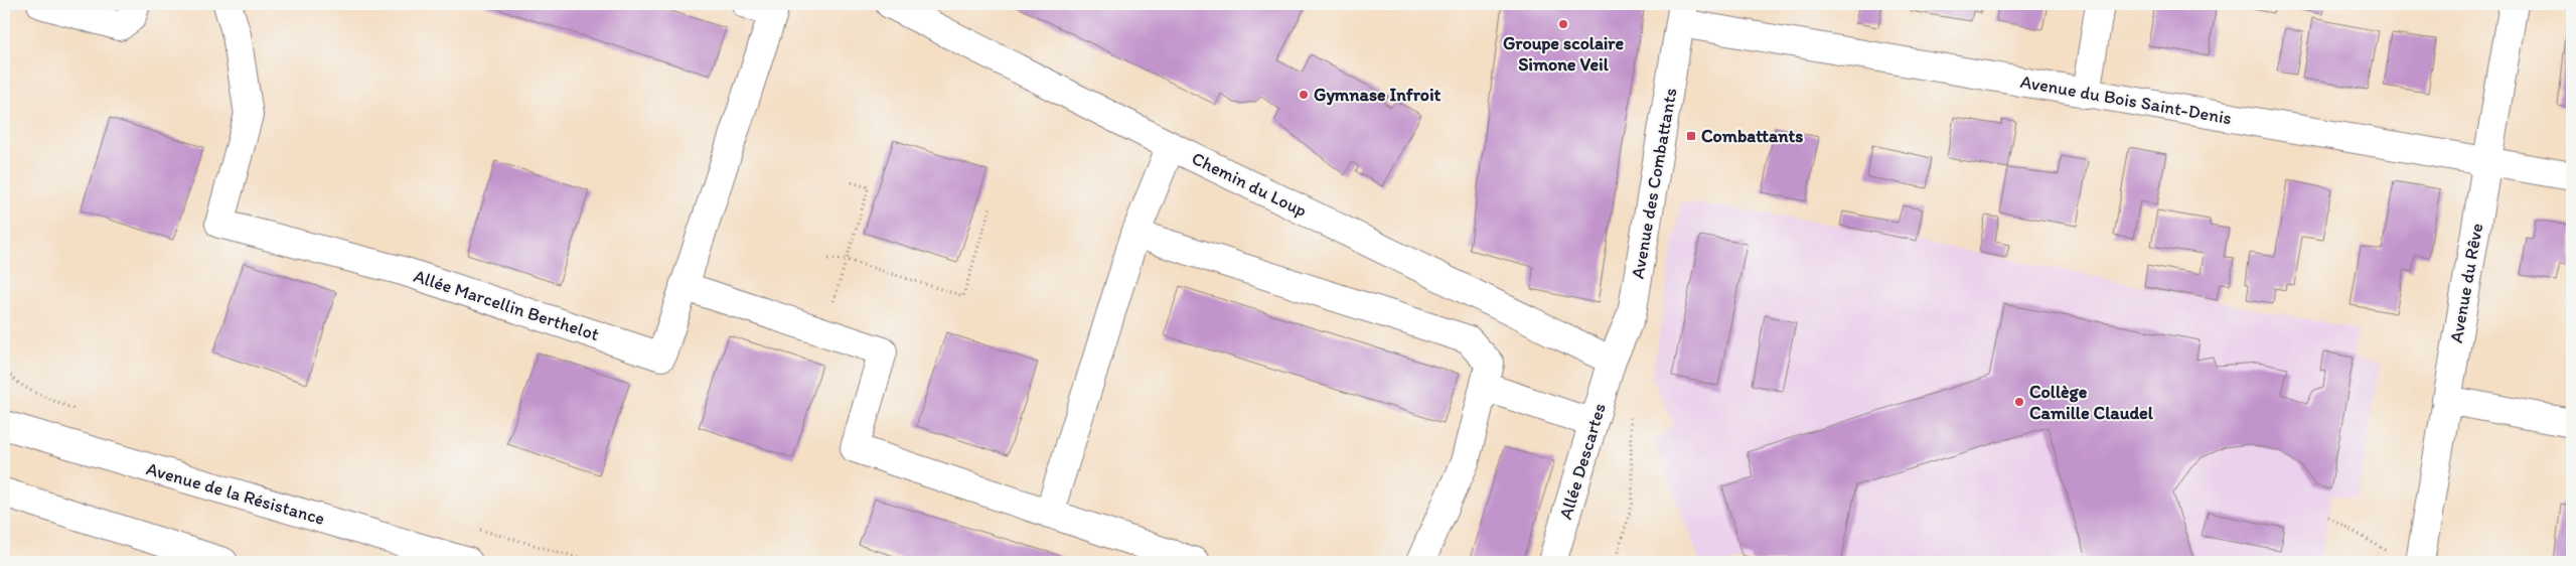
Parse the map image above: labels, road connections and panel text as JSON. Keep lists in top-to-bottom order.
{
  "streets": {
    "street": [
      "Avenue du Bois Saint-Denis",
      "Avenue des Combattants",
      "Chemin du Loup",
      "Avenue du Rêve",
      "Allée Marcellin Berthelot",
      "Allée Descartes",
      "Avenue de la Résistance"
    ]
  },
  "crossings": [
    ["Avenue du Bois Saint-Denis", "Avenue des Combattants"],
    ["Avenue du Bois Saint-Denis", "Avenue du Rêve"],
    ["Avenue des Combattants", "Chemin du Loup"],
    ["Avenue des Combattants", "Allée Descartes"],
    ["Chemin du Loup", "Allée Descartes"]
  ],
  "places": {
    "other": ["Groupe scolaire Simone Veil", "Gymnase Infroit", "Collège Camille Claudel"],
    "transit": ["Combattants"]
  }
}
